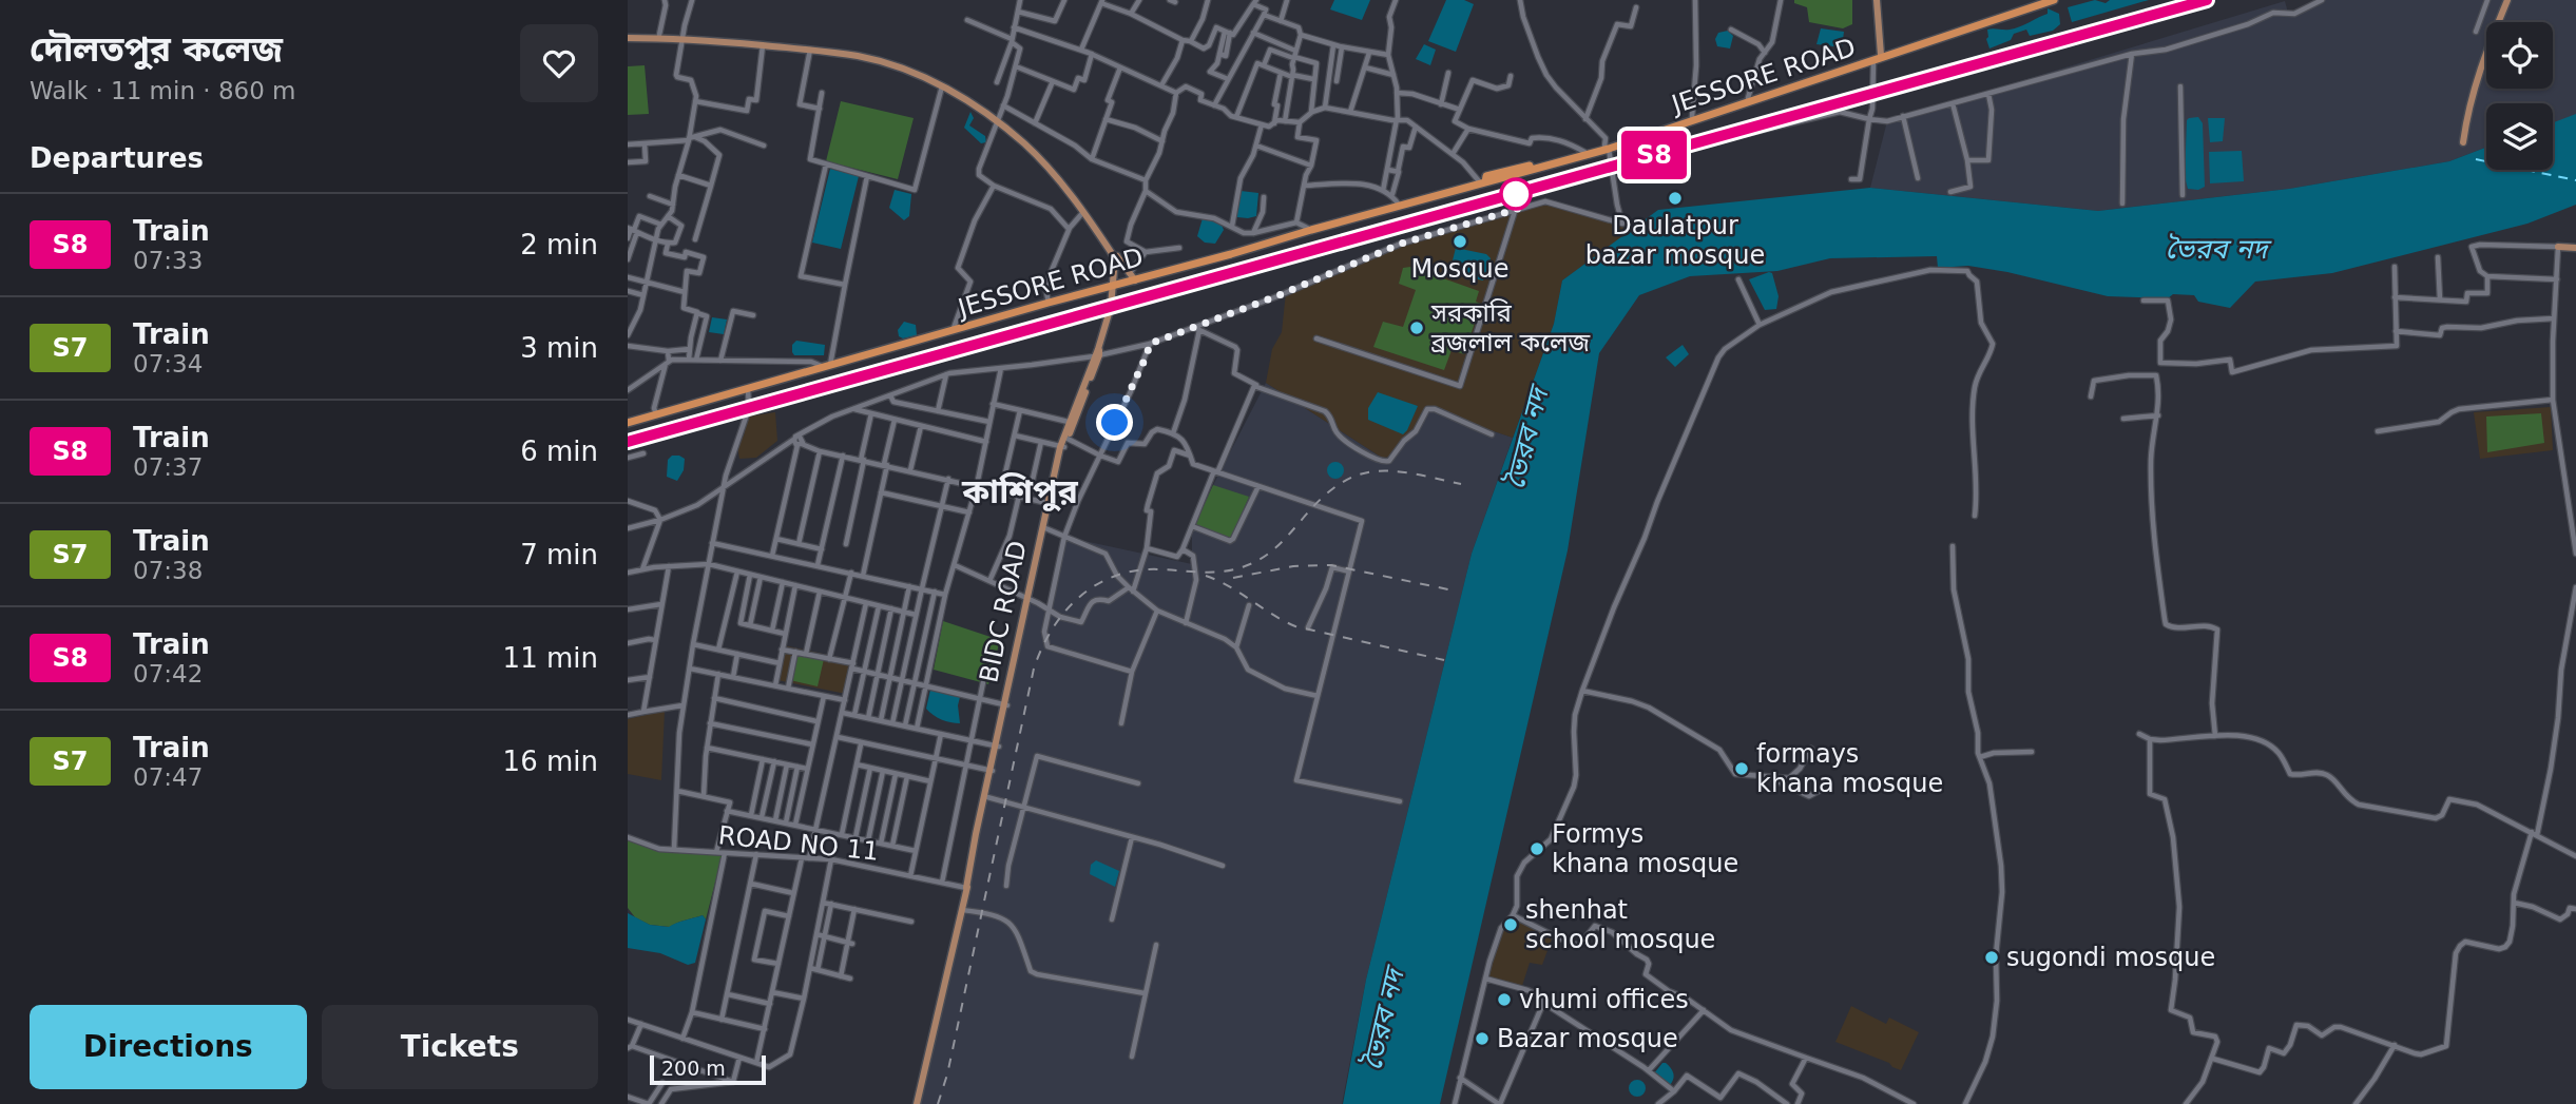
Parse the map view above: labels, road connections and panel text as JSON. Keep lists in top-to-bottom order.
{
  "streets": {
    "highway": ["JESSORE ROAD"],
    "main road": ["BIDC ROAD"],
    "street": ["ROAD NO 11"]
  },
  "crossings": [
    ["JESSORE ROAD", "BIDC ROAD"],
    ["BIDC ROAD", "ROAD NO 11"]
  ],
  "districts": ["কাশিপুর"],
  "water": ["ভৈরব নদ"],
  "places": [
    "Daulatpur bazar mosque",
    "Mosque",
    "সরকারি ব্রজলাল কলেজ",
    "formays khana mosque",
    "Formys khana mosque",
    "shenhat school mosque",
    "sugondi mosque",
    "vhumi offices",
    "Bazar mosque"
  ],
  "scale_bar": "200 m",
  "page": {
    "heading": [
      ["দৌলতপুর কলেজ", "Walk · 11 min · 860 m"],
      "Departures"
    ],
    "on_map": "S8",
    "list": [
      {
        "mark": "S8",
        "name": "Train",
        "note": "07:33",
        "value": "2 min"
      },
      {
        "mark": "S7",
        "name": "Train",
        "note": "07:34",
        "value": "3 min"
      },
      {
        "mark": "S8",
        "name": "Train",
        "note": "07:37",
        "value": "6 min"
      },
      {
        "mark": "S7",
        "name": "Train",
        "note": "07:38",
        "value": "7 min"
      },
      {
        "mark": "S8",
        "name": "Train",
        "note": "07:42",
        "value": "11 min"
      },
      {
        "mark": "S7",
        "name": "Train",
        "note": "07:47",
        "value": "16 min"
      }
    ],
    "buttons": ["Directions", "Tickets"],
    "scale": "200 m"
  }
}
